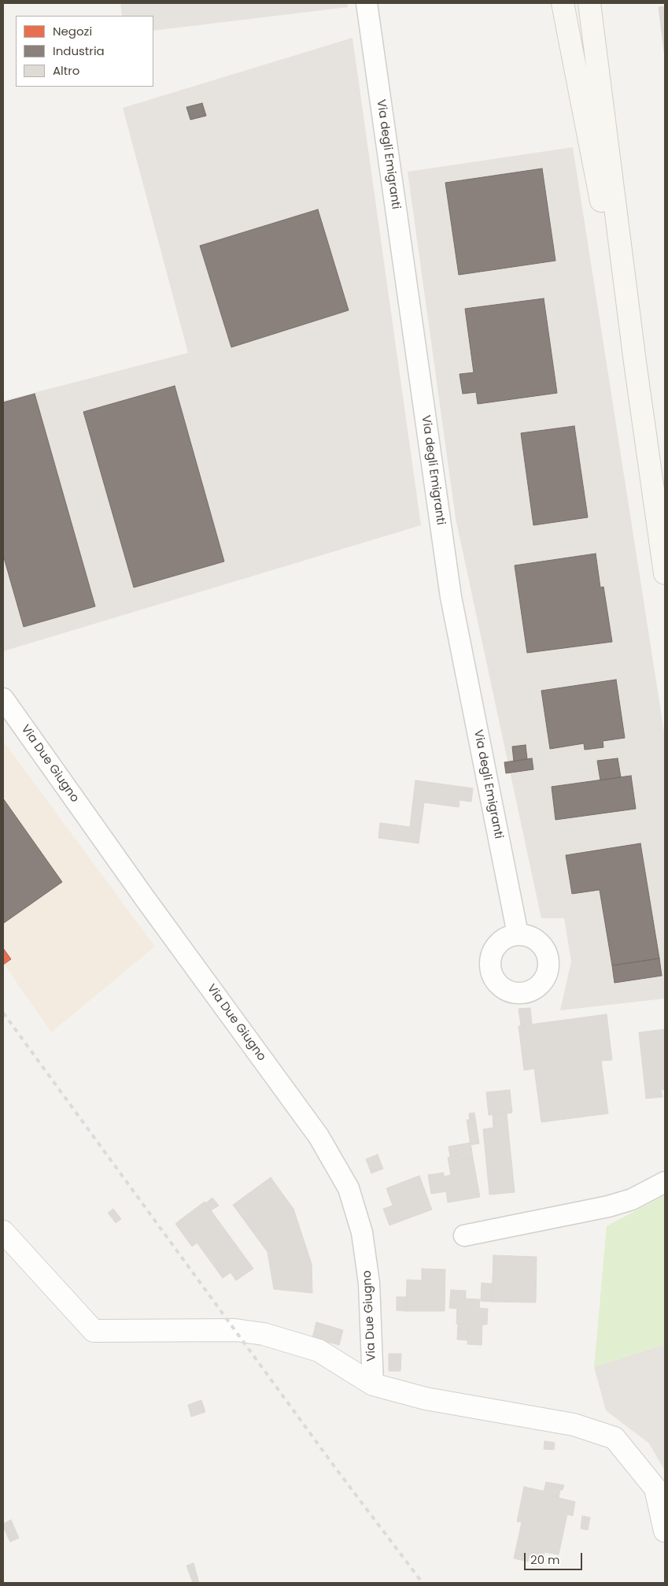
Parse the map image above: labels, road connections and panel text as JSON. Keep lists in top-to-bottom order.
{
  "streets": {
    "street": ["Via degli Emigranti", "Via Due Giugno"]
  },
  "legend": ["Negozi", "Industria", "Altro"],
  "scale_bar": "20 m"
}
